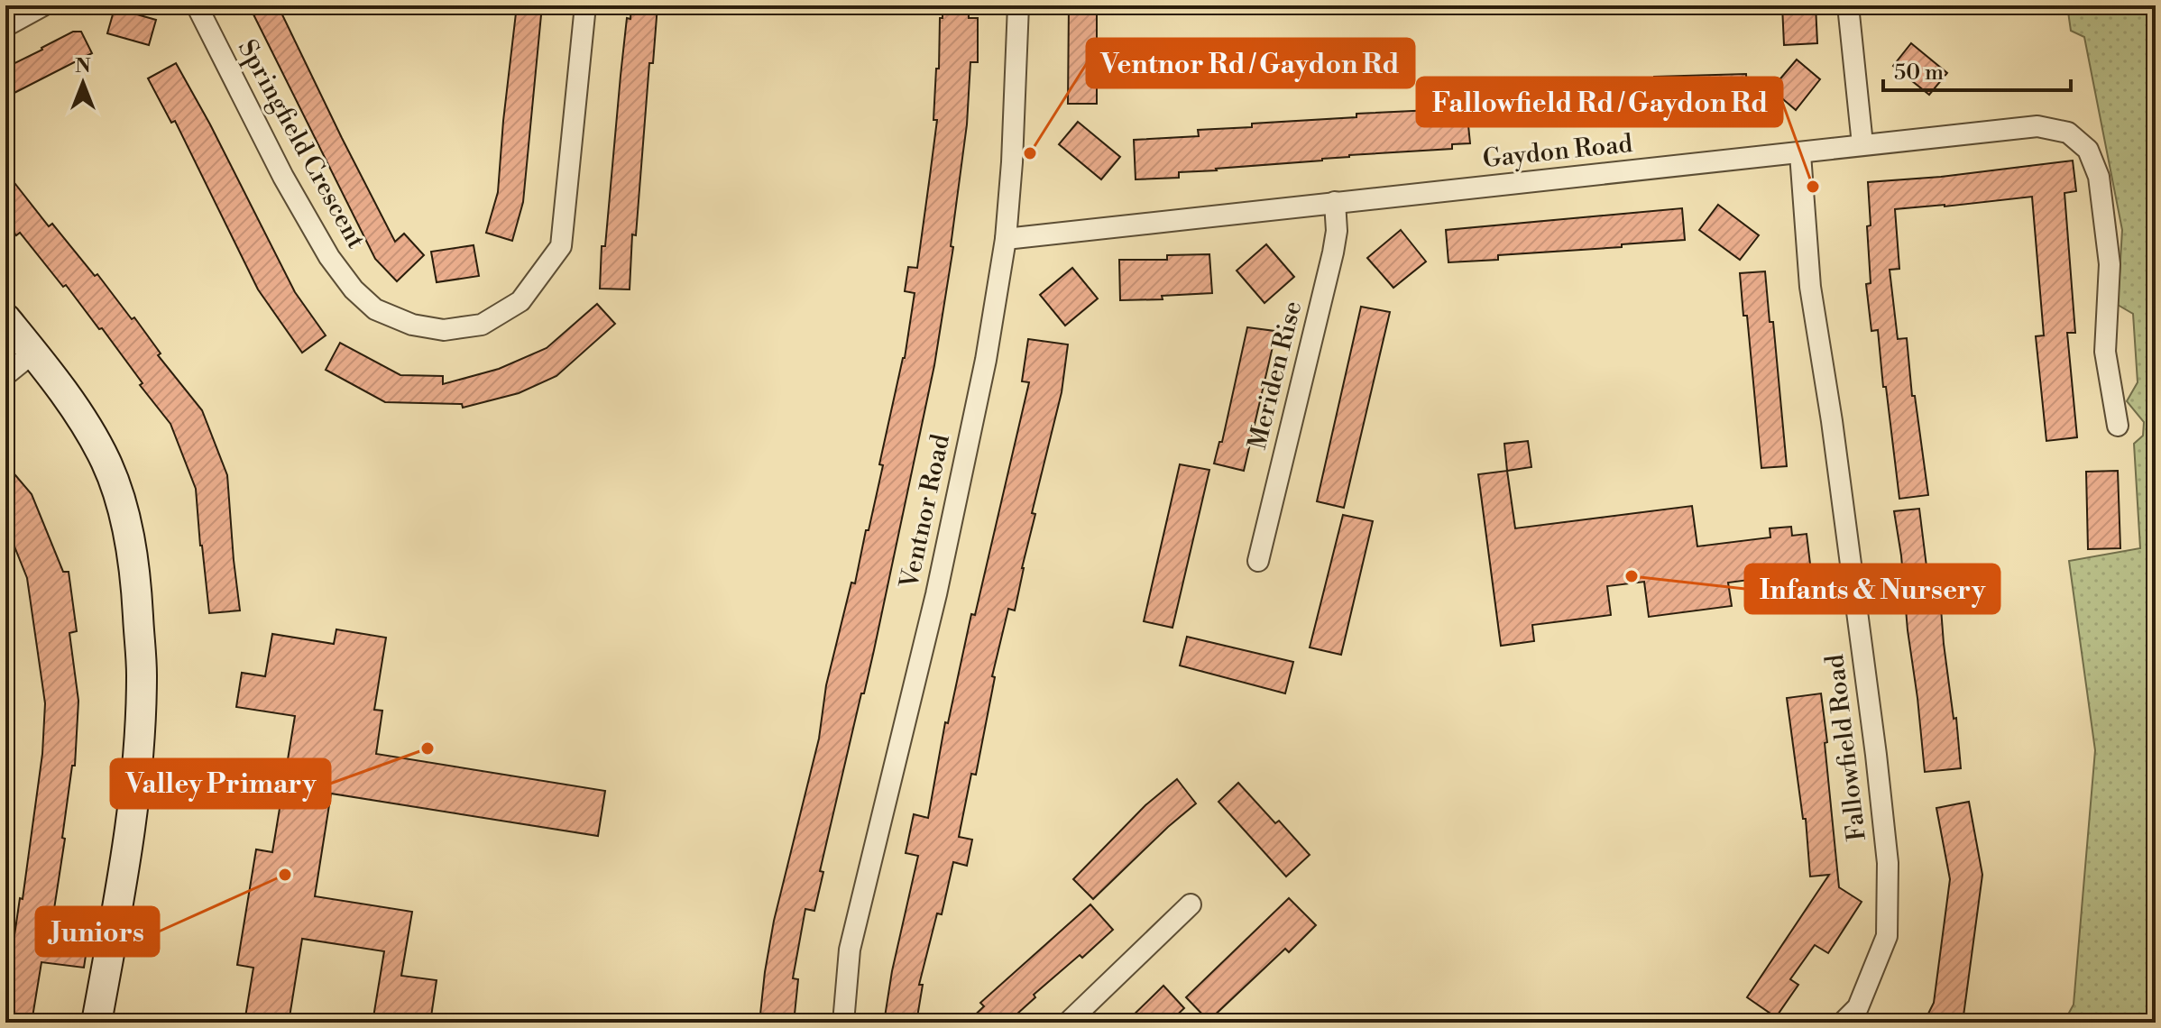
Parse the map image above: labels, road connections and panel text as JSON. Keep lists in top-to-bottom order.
{
  "streets": {
    "street": [
      "Springfield Crescent",
      "Gaydon Road",
      "Meriden Rise",
      "Ventnor Road",
      "Fallowfield Road"
    ]
  },
  "crossings": [
    ["Gaydon Road", "Meriden Rise"],
    ["Gaydon Road", "Ventnor Road"],
    ["Gaydon Road", "Fallowfield Road"]
  ],
  "places": [
    "Ventnor Rd / Gaydon Rd",
    "Fallowfield Rd / Gaydon Rd",
    "Infants & Nursery",
    "Valley Primary",
    "Juniors"
  ],
  "scale_bar": "50 m",
  "north": "top"
}
